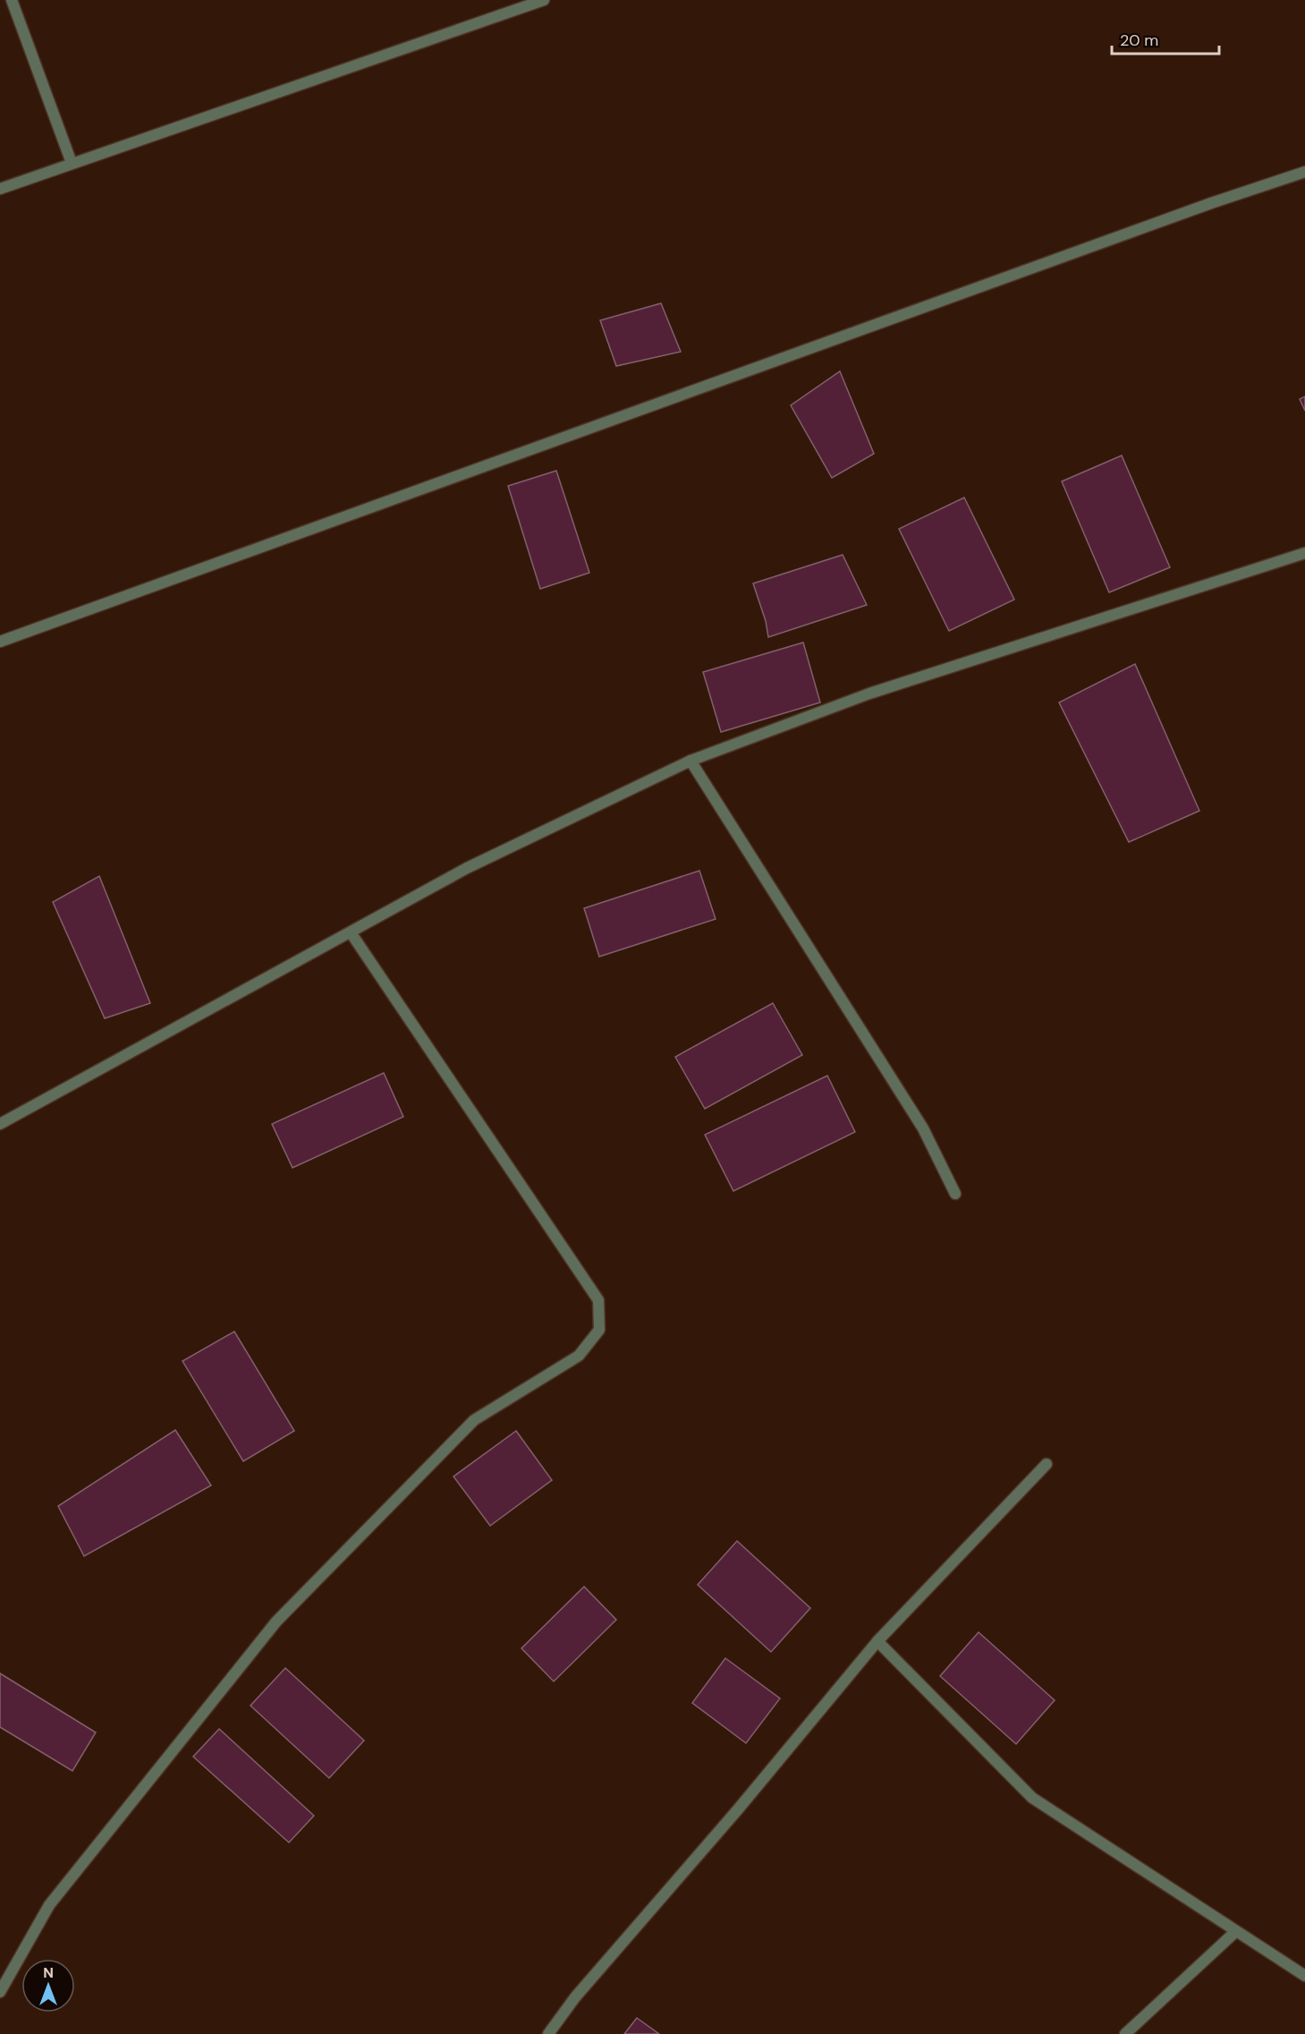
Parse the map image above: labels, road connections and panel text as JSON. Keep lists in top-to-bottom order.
{
  "scale_bar": "20 m",
  "north": "top"
}
